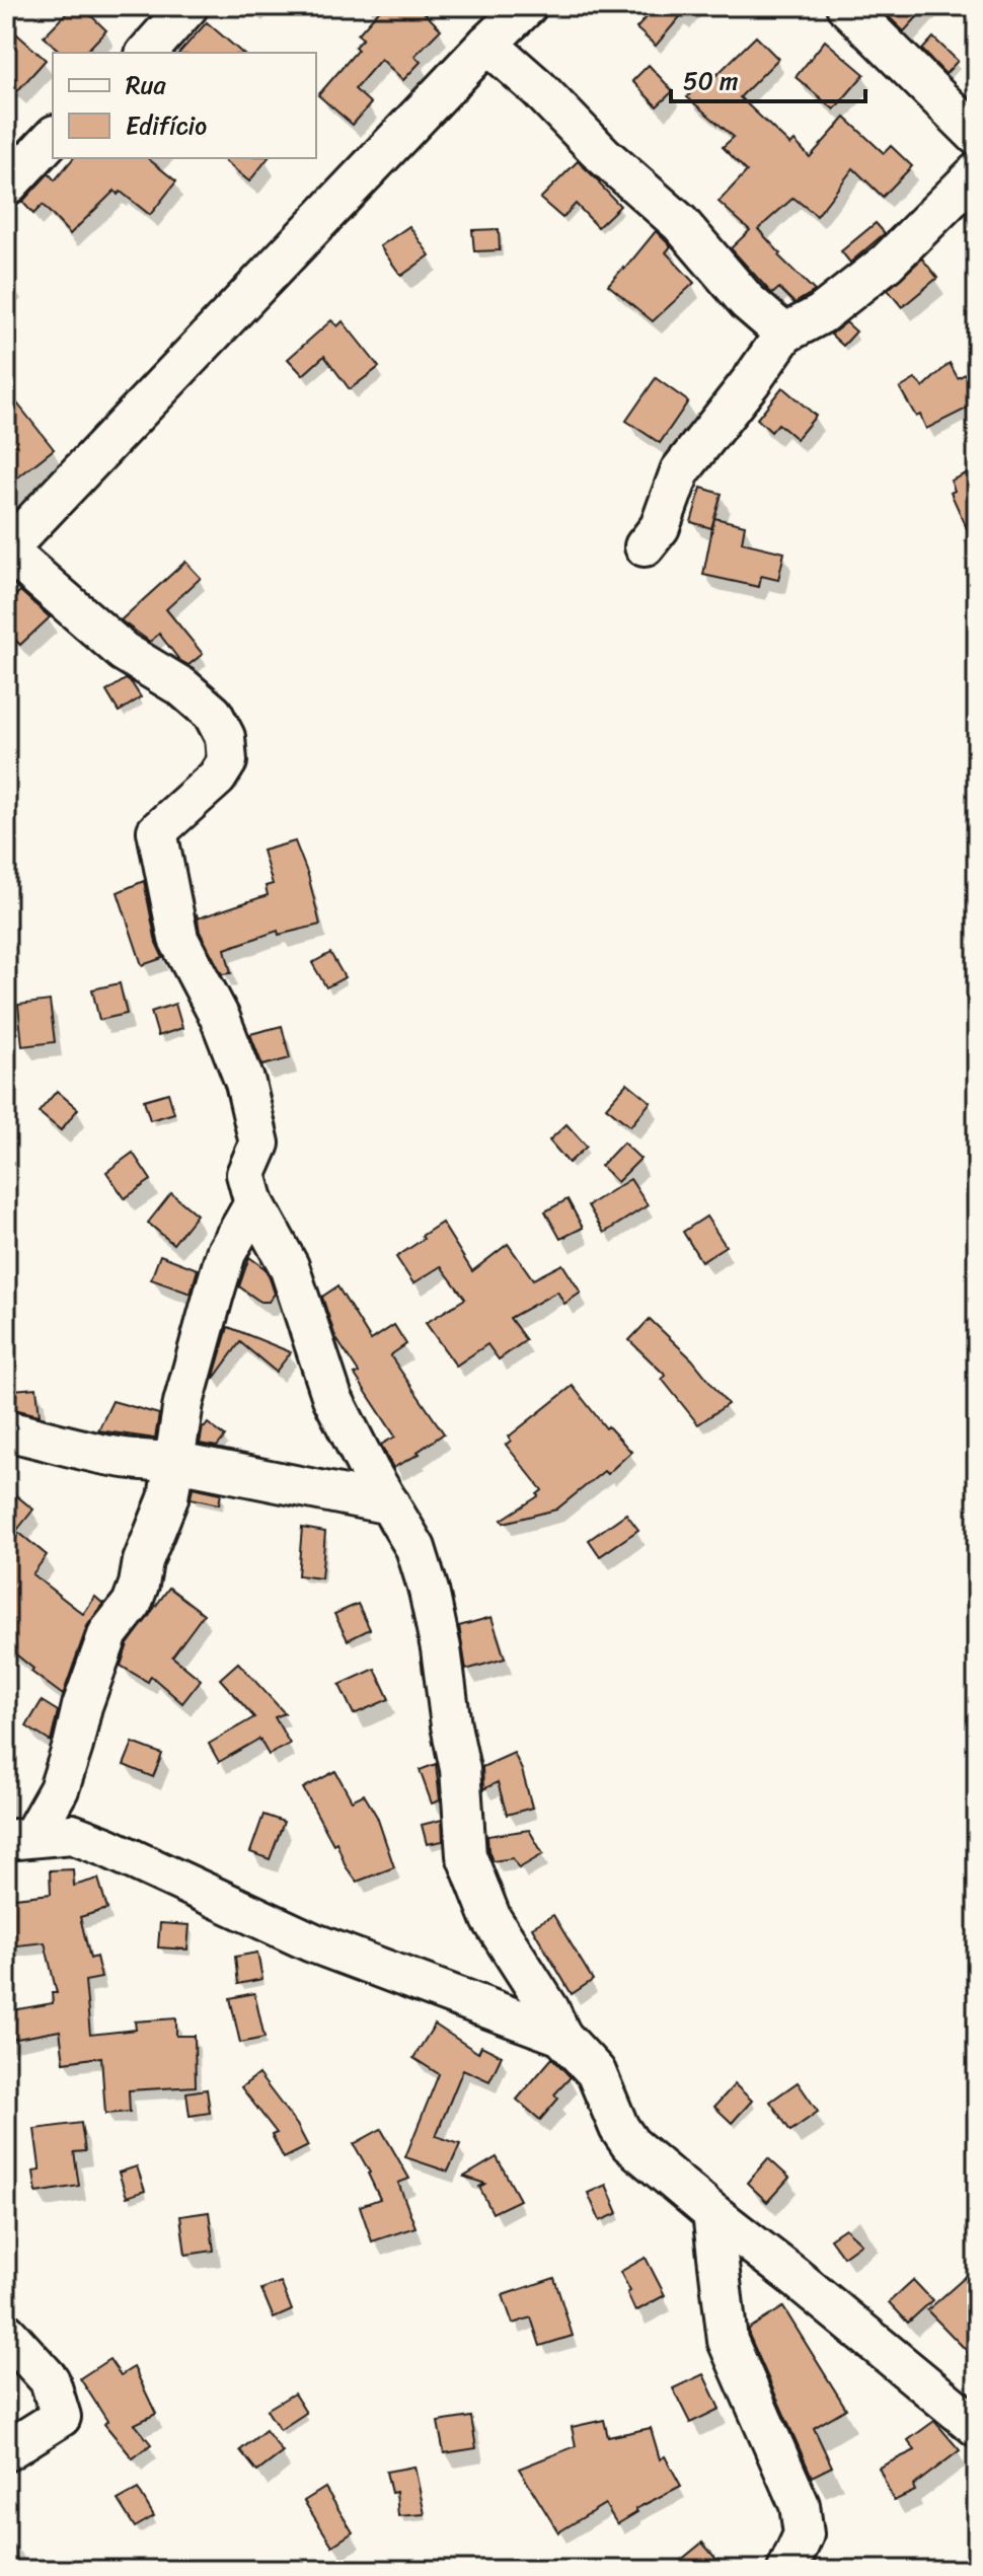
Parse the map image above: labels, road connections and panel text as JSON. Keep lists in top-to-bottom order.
{
  "legend": ["Rua", "Edifício"],
  "scale_bar": "50 m"
}
